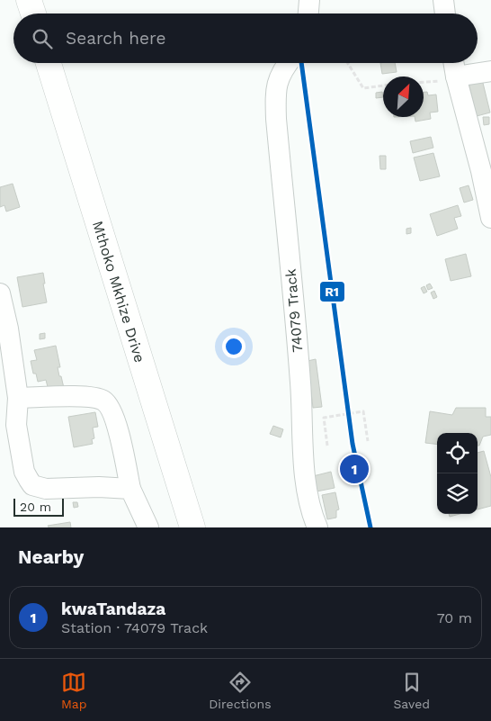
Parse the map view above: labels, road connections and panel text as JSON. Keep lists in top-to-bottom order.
{
  "streets": {
    "street": ["Mthoko Mkhize Drive", "74079 Track"]
  },
  "lines": ["transit line R1"],
  "scale_bar": "20 m",
  "north": "top right",
  "page": {
    "search": "Search here",
    "pins": "1",
    "scale": "20 m",
    "heading": "Nearby",
    "list": [
      {
        "mark": "1",
        "name": "kwaTandaza",
        "note": "Station · 74079 Track",
        "value": "70 m"
      }
    ],
    "nav": ["Map", "Directions", "Saved"]
  }
}
